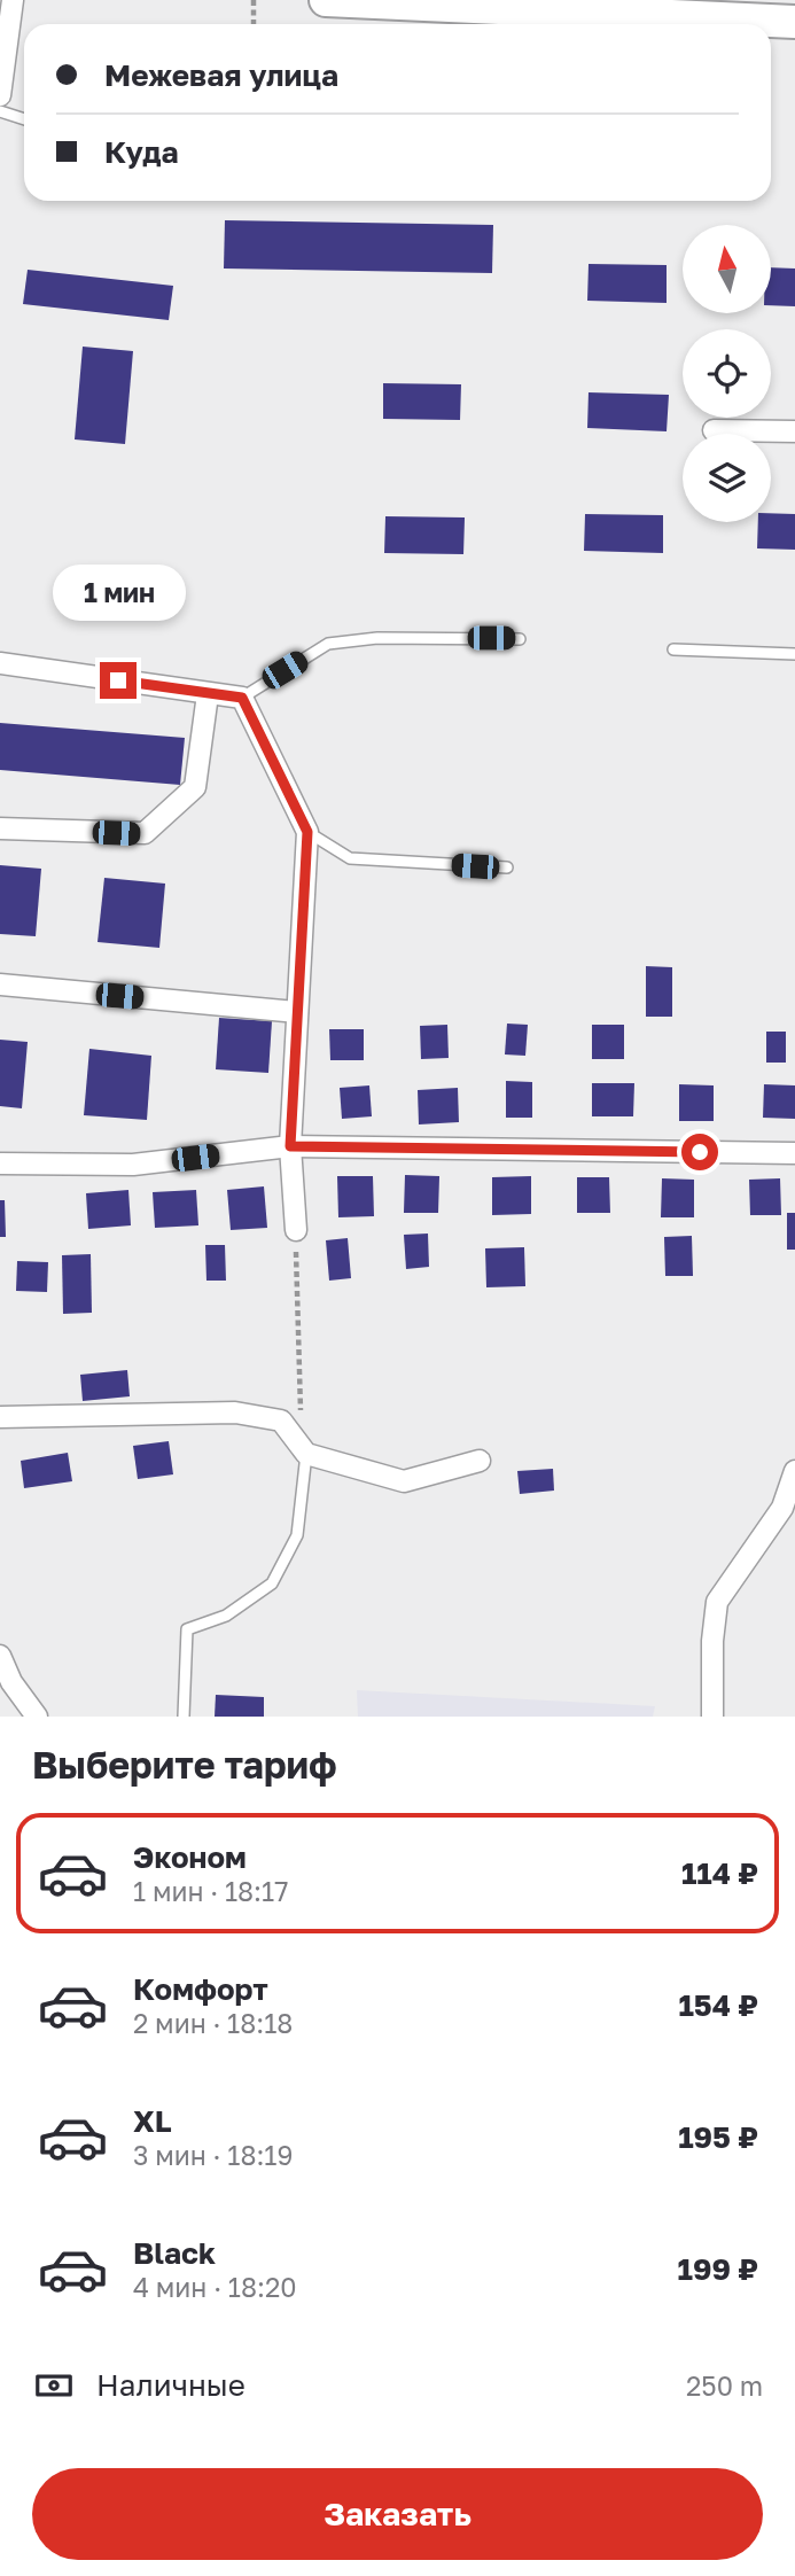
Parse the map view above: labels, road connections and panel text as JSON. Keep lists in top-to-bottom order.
{
  "north": "top",
  "page": {
    "banner": ["Межевая улица", "Куда"],
    "bubble": "1 мин",
    "heading": "Выберите тариф",
    "list": [
      {
        "name": "Эконом",
        "note": "1 мин · 18:17",
        "value": "114 ₽"
      },
      {
        "name": "Комфорт",
        "note": "2 мин · 18:18",
        "value": "154 ₽"
      },
      {
        "name": "XL",
        "note": "3 мин · 18:19",
        "value": "195 ₽"
      },
      {
        "name": "Black",
        "note": "4 мин · 18:20",
        "value": "199 ₽"
      }
    ],
    "pay": ["Наличные", "250 m"],
    "buttons": "Заказать"
  }
}
